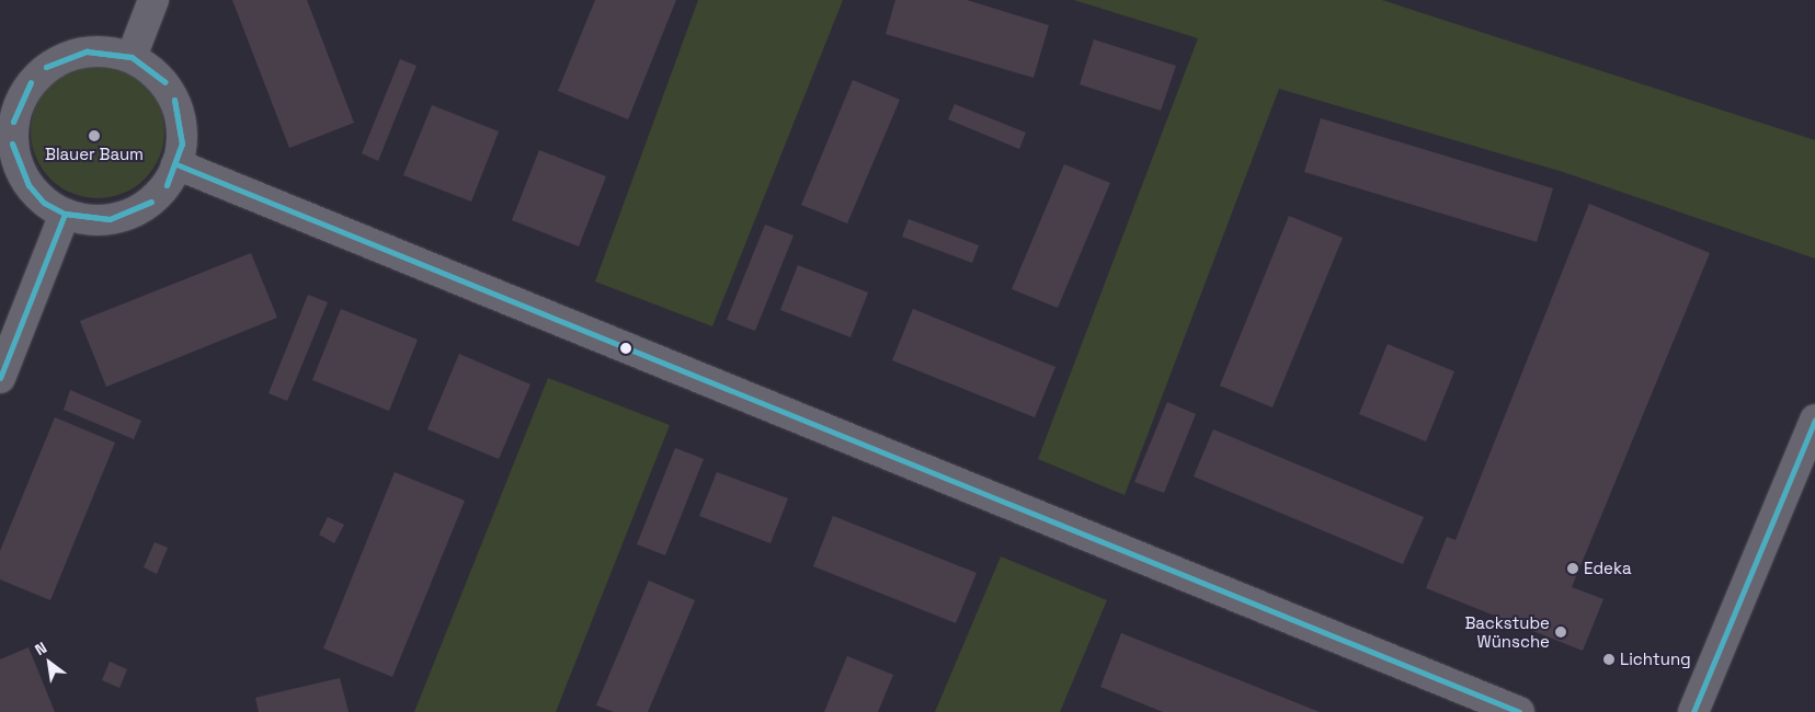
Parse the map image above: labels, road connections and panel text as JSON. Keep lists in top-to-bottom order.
{
  "places": [
    "Blauer Baum",
    "Edeka",
    "Backstube Wünsche",
    "Lichtung"
  ],
  "north": "top left"
}
